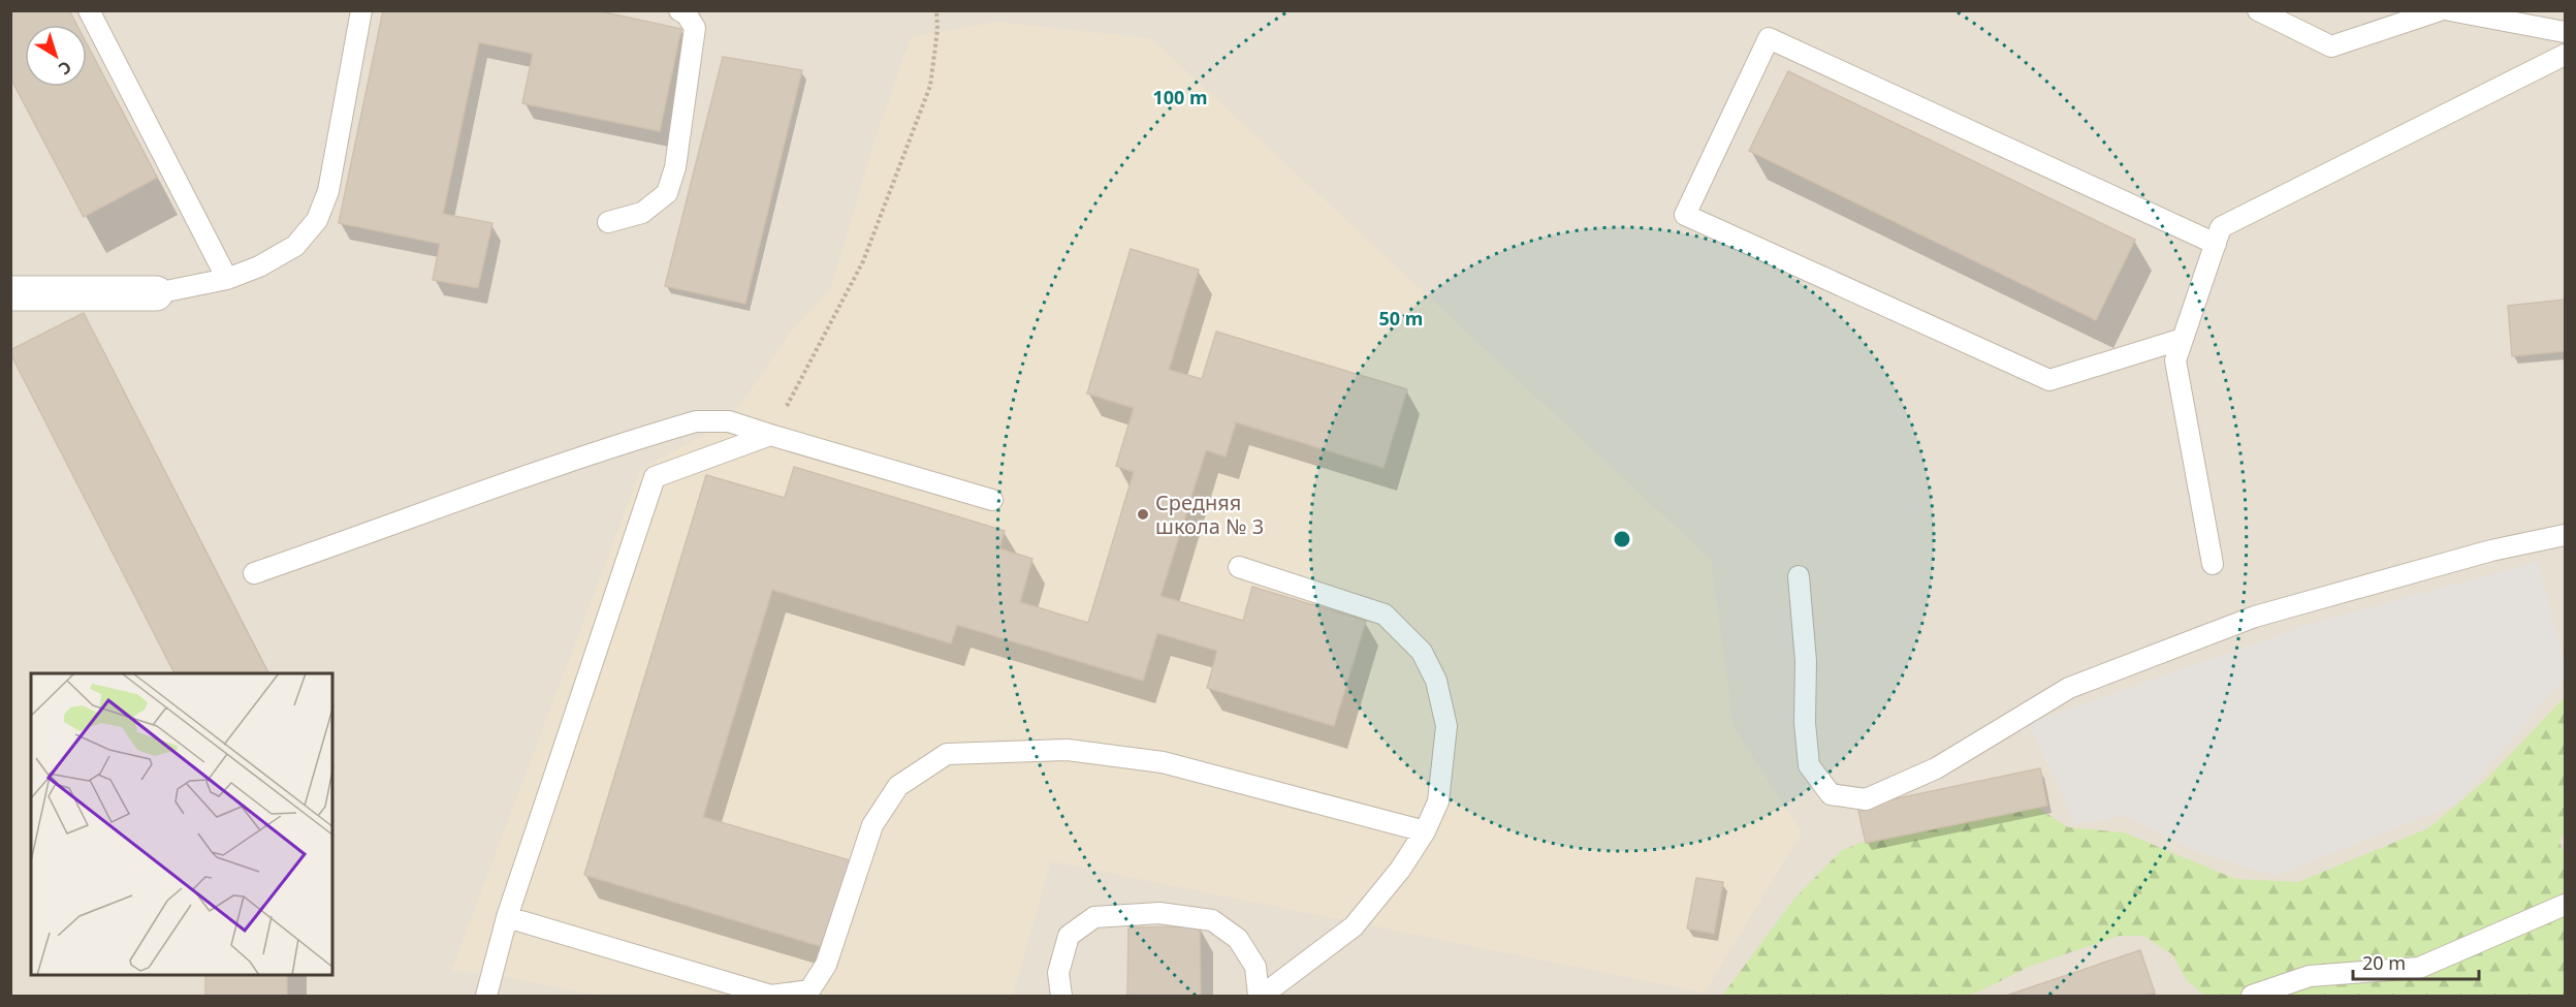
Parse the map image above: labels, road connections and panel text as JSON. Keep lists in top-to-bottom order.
{
  "places": ["Средняя школа № 3"],
  "scale_bar": "20 m",
  "north": "bottom right",
  "rings": ["100 m", "50 m"]
}
